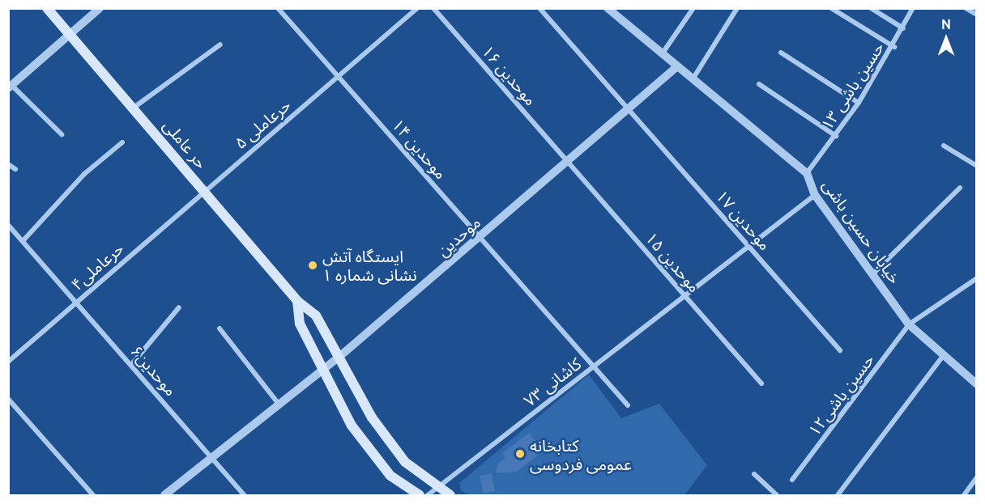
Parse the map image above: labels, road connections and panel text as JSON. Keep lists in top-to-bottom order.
{
  "streets": {
    "main road": ["حر عاملی"],
    "street": [
      "موحدین ۱۶",
      "حسین باشی ۱۳",
      "حرعاملی ۵",
      "موحدین ۱۴",
      "موحدین ۱۷",
      "خیابان حسین باشی",
      "موحدین",
      "موحدین ۱۵",
      "حرعاملی۴",
      "موحدین۶",
      "کاشانی ۷۳",
      "حسین باشی۱۲"
    ]
  },
  "crossings": [
    ["موحدین ۱۶", "موحدین"],
    ["موحدین ۱۶", "موحدین ۱۵"],
    ["حسین باشی ۱۳", "خیابان حسین باشی"],
    ["حرعاملی ۵", "حر عاملی"],
    ["حرعاملی ۵", "موحدین ۱۴"],
    ["حرعاملی ۵", "حرعاملی۴"],
    ["حر عاملی", "موحدین"],
    ["حر عاملی", "حرعاملی۴"],
    ["حر عاملی", "کاشانی ۷۳"],
    ["موحدین ۱۴", "موحدین"],
    ["موحدین ۱۴", "کاشانی ۷۳"],
    ["موحدین ۱۷", "موحدین"],
    ["موحدین ۱۷", "کاشانی ۷۳"],
    ["خیابان حسین باشی", "موحدین"],
    ["خیابان حسین باشی", "کاشانی ۷۳"],
    ["خیابان حسین باشی", "حسین باشی۱۲"],
    ["موحدین", "موحدین ۱۵"],
    ["موحدین", "موحدین۶"],
    ["موحدین ۱۵", "کاشانی ۷۳"],
    ["حرعاملی۴", "موحدین۶"]
  ],
  "places": ["ایستگاه آتش نشانی شماره ۱", "کتابخانه عمومی فردوسی"],
  "north": "top"
}
